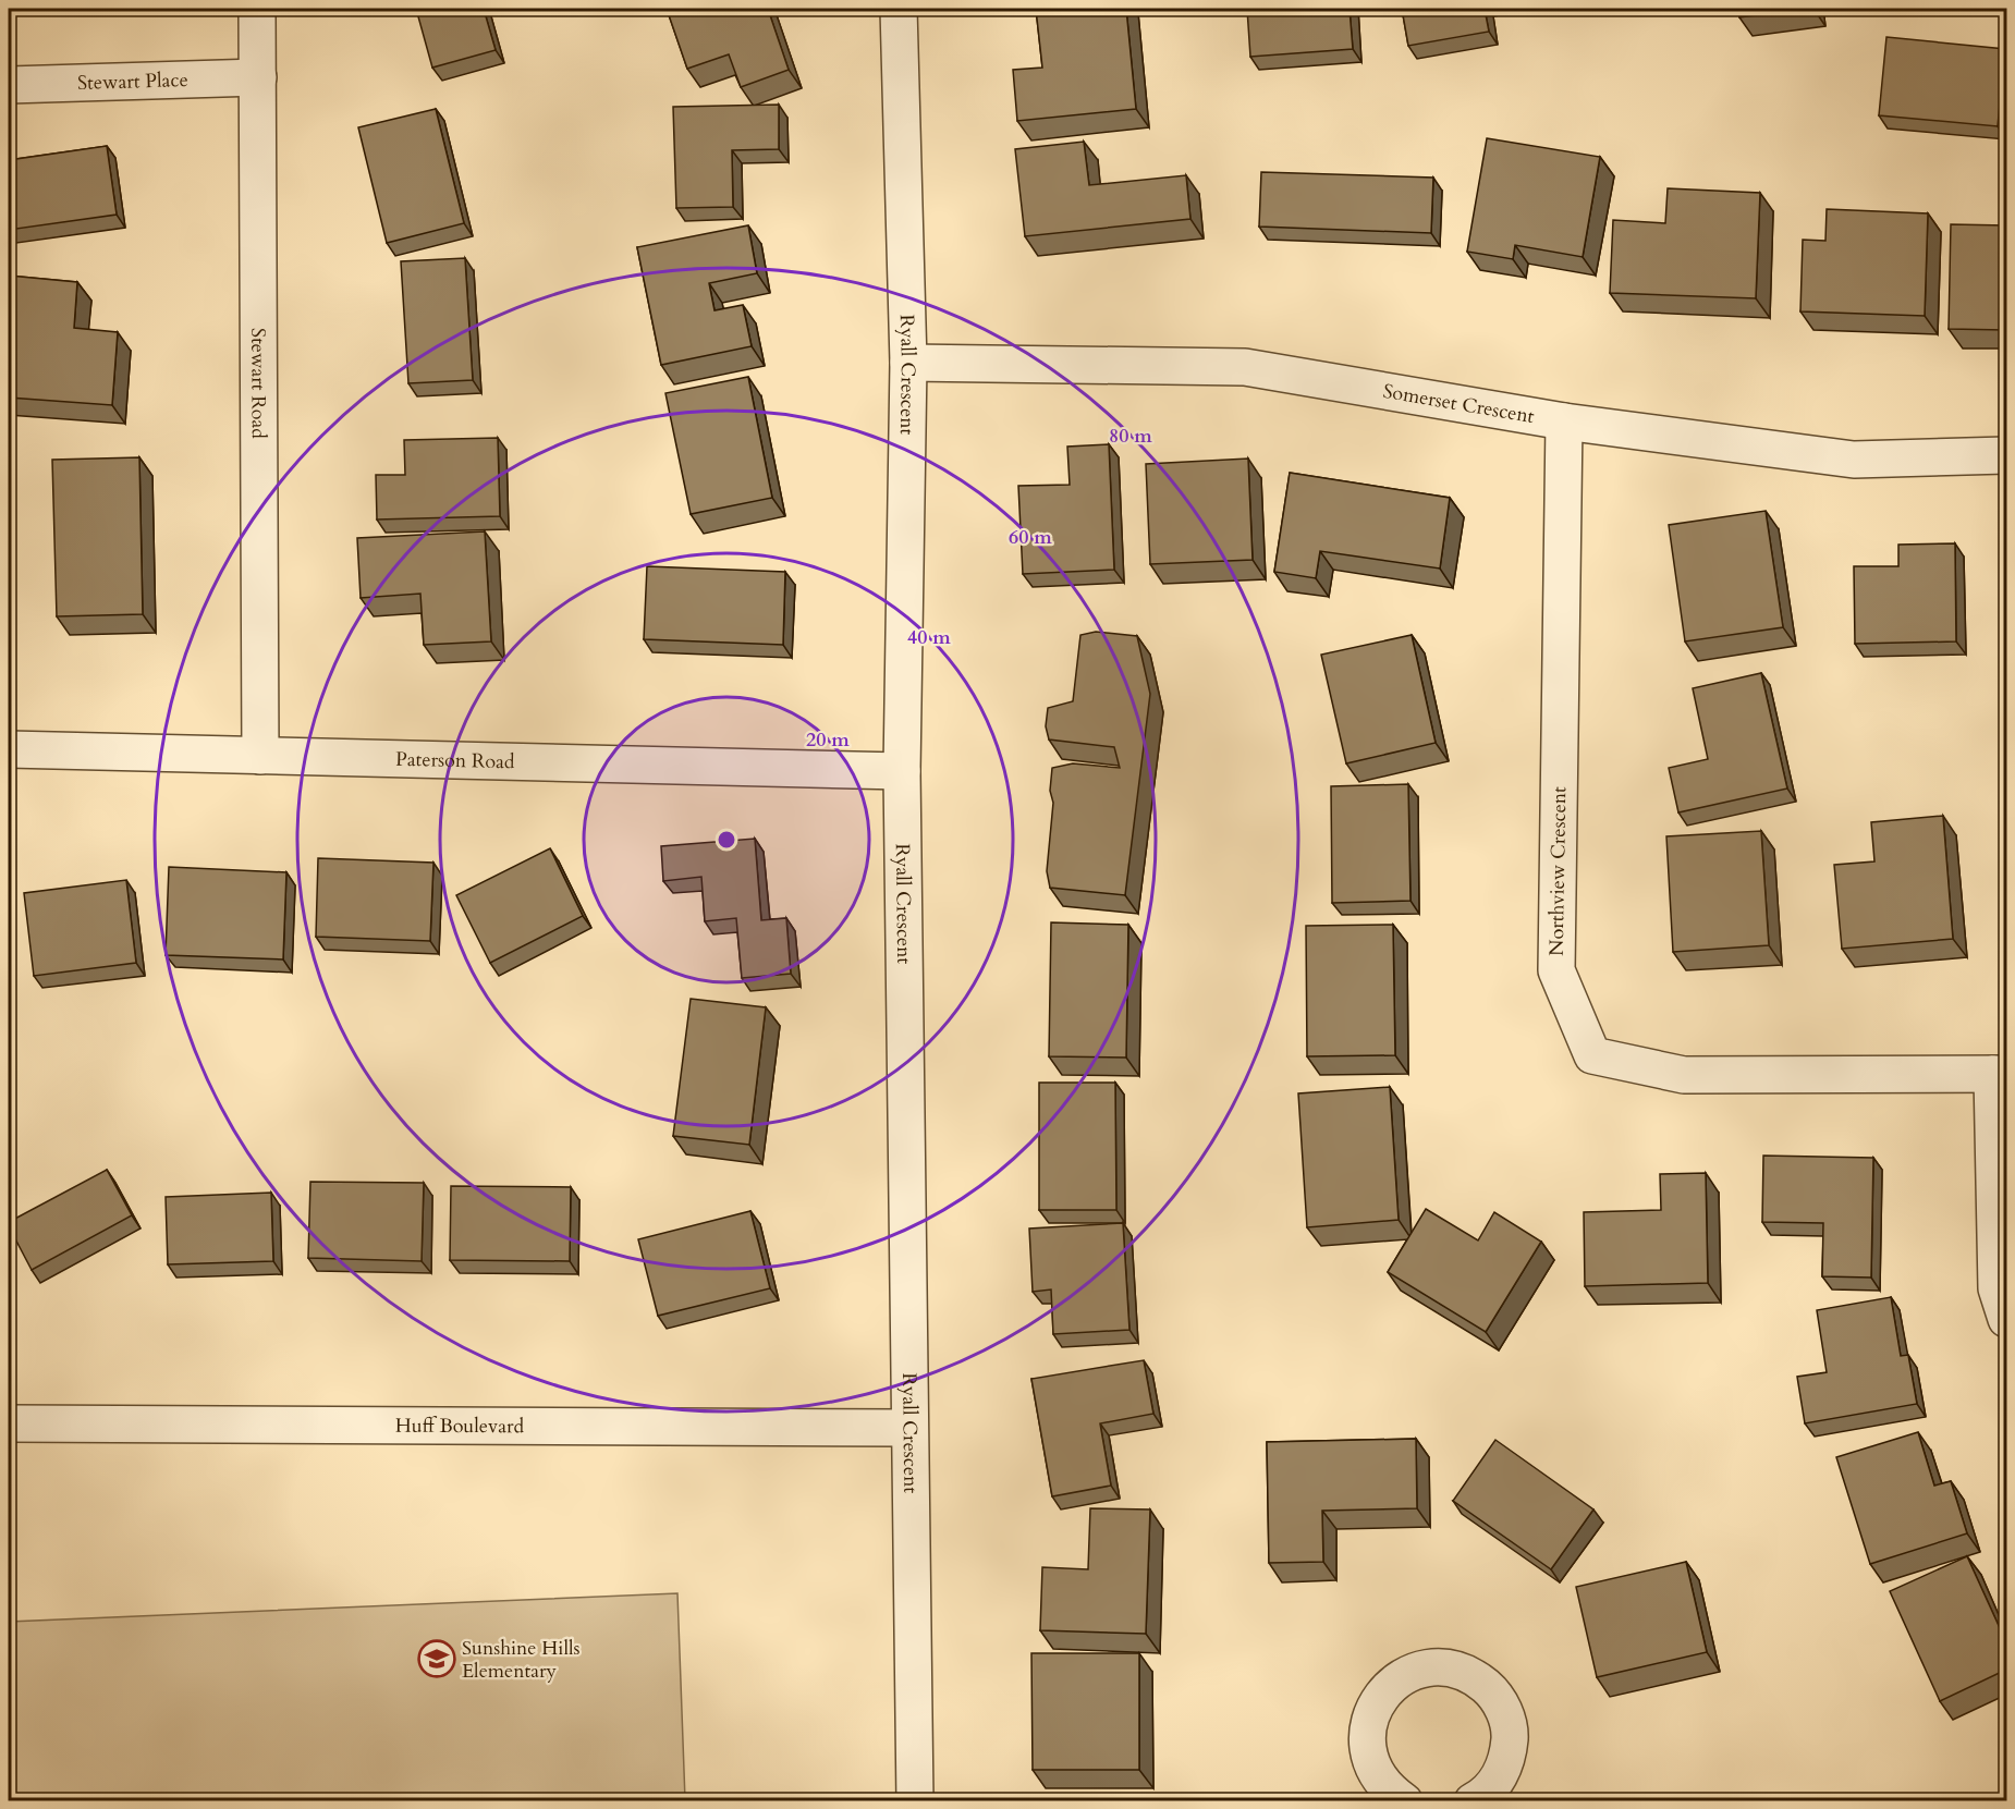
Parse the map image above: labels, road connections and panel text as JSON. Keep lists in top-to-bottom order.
{
  "streets": {
    "street": [
      "Stewart Place",
      "Ryall Crescent",
      "Stewart Road",
      "Somerset Crescent",
      "Paterson Road",
      "Northview Crescent",
      "Huff Boulevard"
    ]
  },
  "crossings": [
    ["Stewart Place", "Stewart Road"],
    ["Ryall Crescent", "Somerset Crescent"],
    ["Ryall Crescent", "Paterson Road"],
    ["Ryall Crescent", "Huff Boulevard"],
    ["Stewart Road", "Paterson Road"],
    ["Somerset Crescent", "Northview Crescent"]
  ],
  "places": {
    "school or university": ["Sunshine Hills Elementary"]
  },
  "rings": [
    "80 m",
    "60 m",
    "40 m",
    "20 m"
  ]
}
